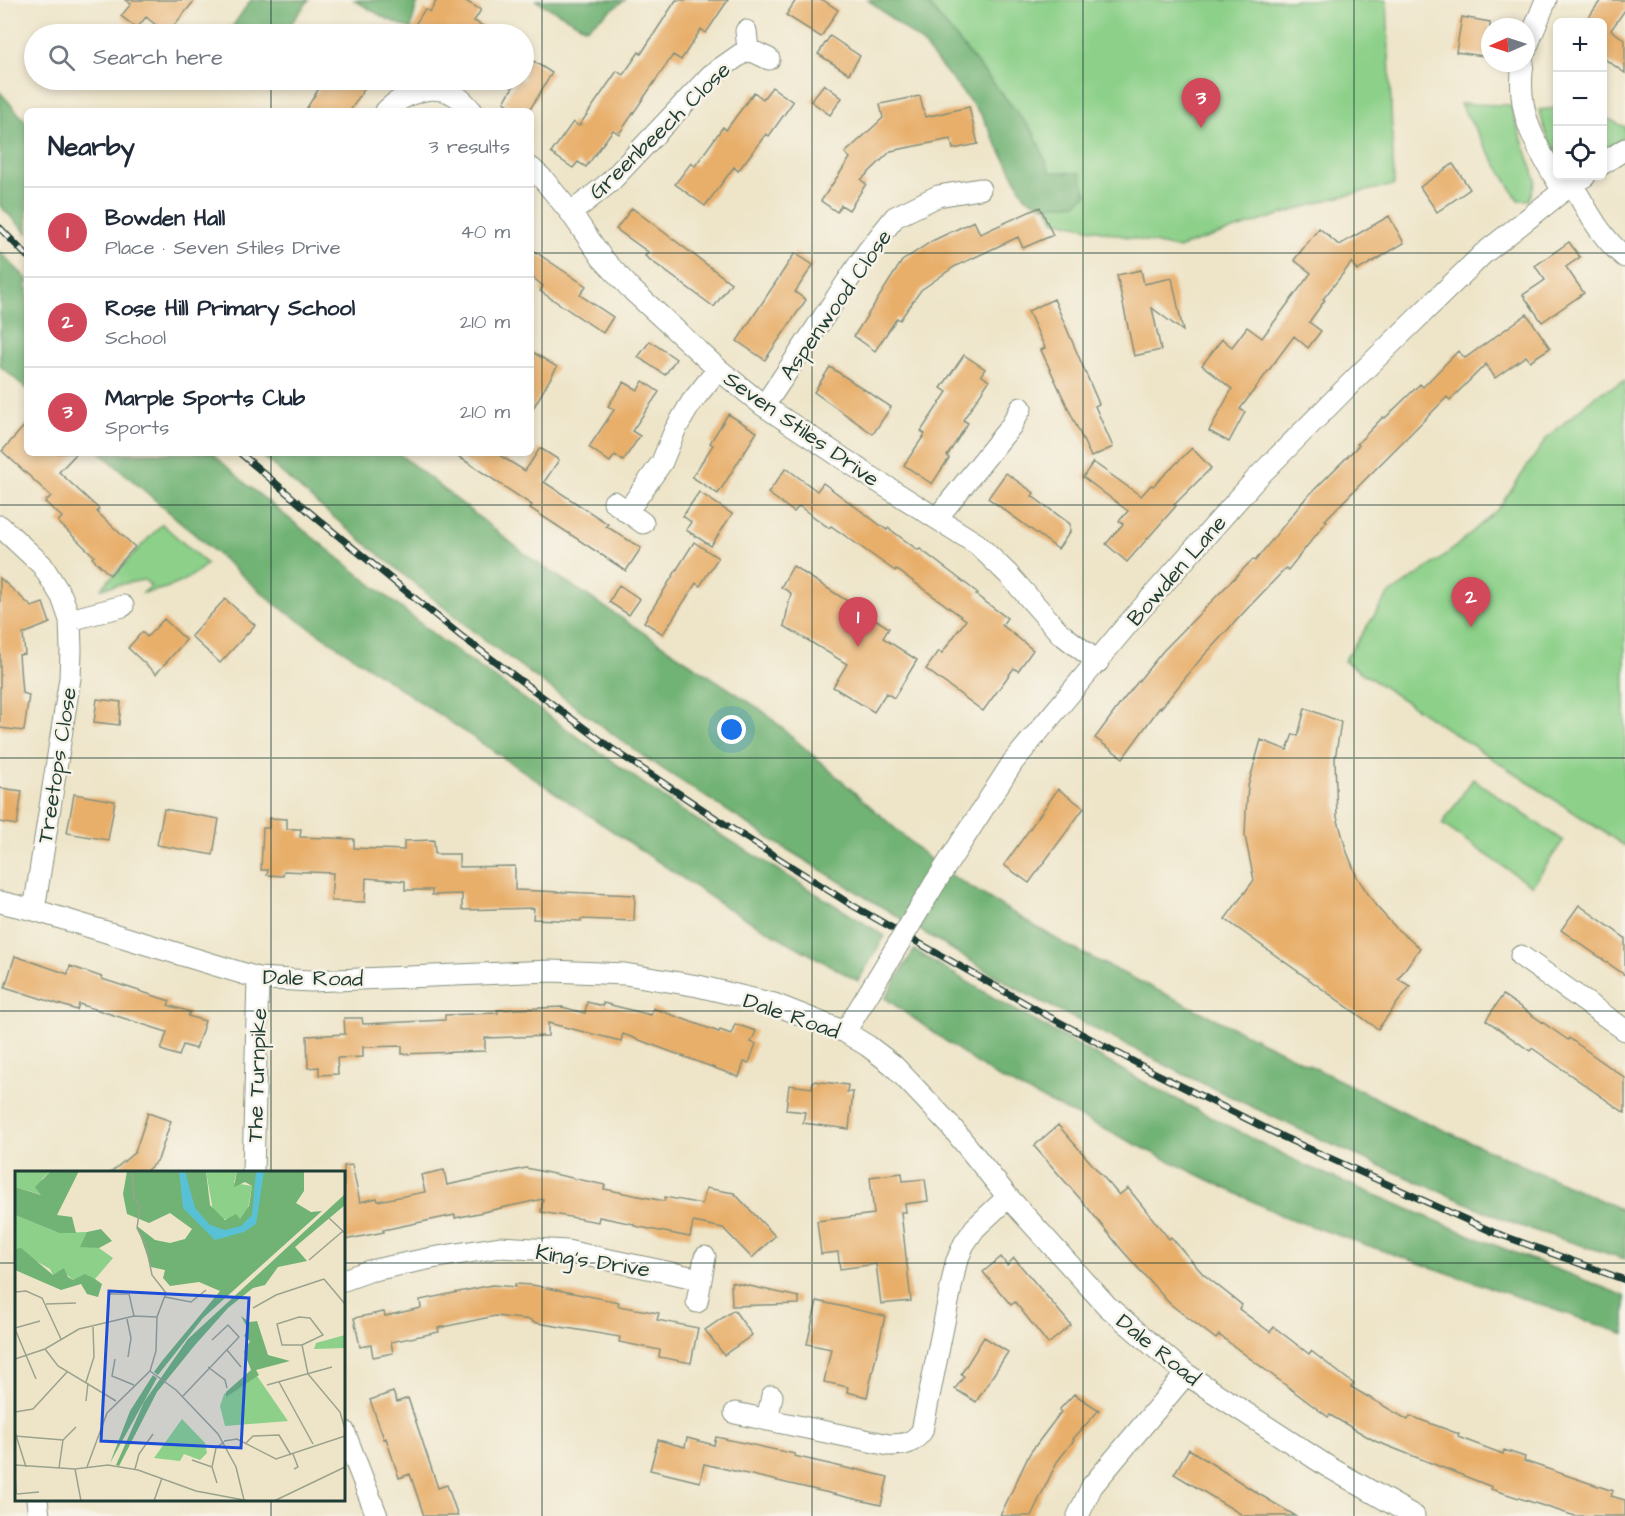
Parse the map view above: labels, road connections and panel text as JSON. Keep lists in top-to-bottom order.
{
  "streets": {
    "street": [
      "Greenbeech Close",
      "Aspenwood Close",
      "Seven Stiles Drive",
      "Bowden Lane",
      "Treetops Close",
      "Dale Road",
      "The Turnpike",
      "King's Drive"
    ]
  },
  "crossings": [
    ["Greenbeech Close", "Seven Stiles Drive"],
    ["Aspenwood Close", "Seven Stiles Drive"],
    ["Seven Stiles Drive", "Bowden Lane"],
    ["Bowden Lane", "Dale Road"],
    ["Treetops Close", "Dale Road"],
    ["Dale Road", "The Turnpike"]
  ],
  "north": "left",
  "page": {
    "map_buttons": ["+", "−"],
    "search": "Search here",
    "pins": ["3", "2", "1"],
    "heading": ["Nearby", "3 results"],
    "list": [
      {
        "mark": "1",
        "name": "Bowden Hall",
        "note": "Place · Seven Stiles Drive",
        "value": "40 m"
      },
      {
        "mark": "2",
        "name": "Rose Hill Primary School",
        "note": "School",
        "value": "210 m"
      },
      {
        "mark": "3",
        "name": "Marple Sports Club",
        "note": "Sports",
        "value": "210 m"
      }
    ]
  }
}
